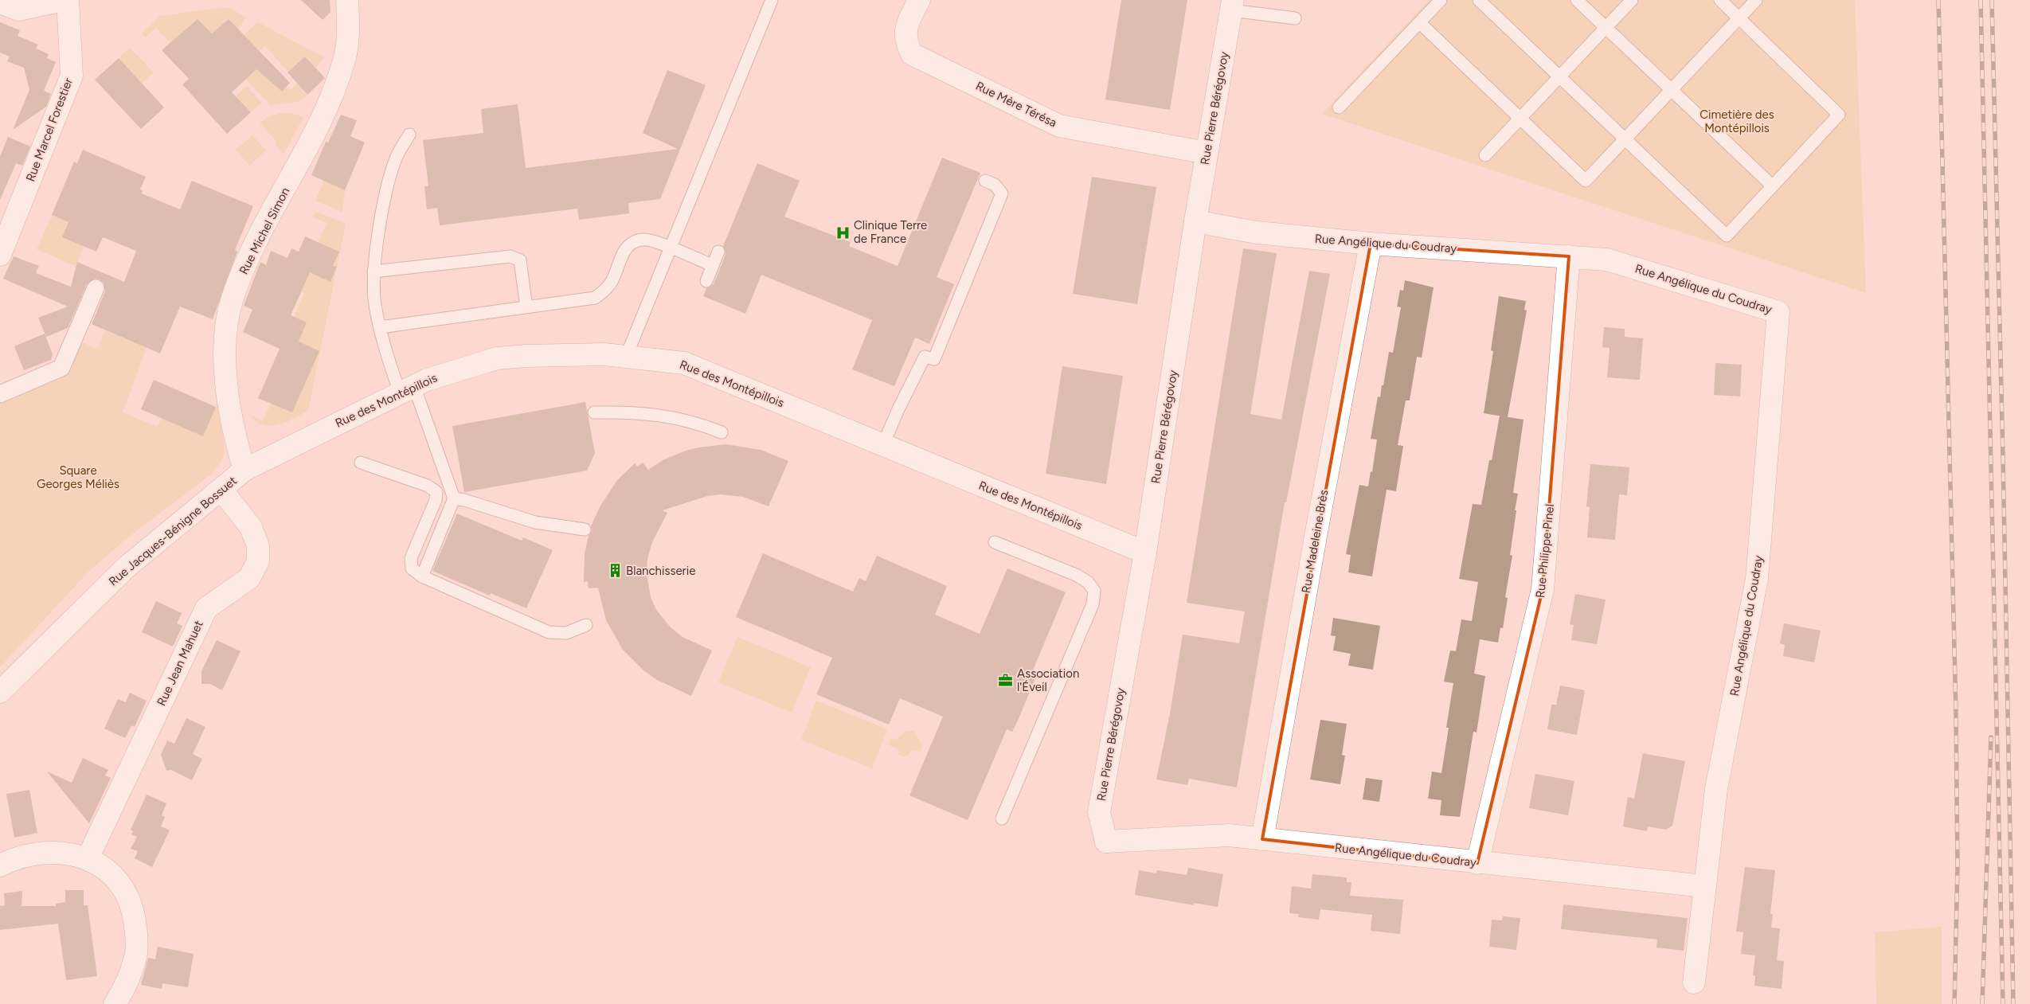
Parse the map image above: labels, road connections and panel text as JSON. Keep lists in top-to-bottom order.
{
  "streets": {
    "street": [
      "Rue Mère Térésa",
      "Rue Pierre Bérégovoy",
      "Rue Marcel Forestier",
      "Rue Michel Simon",
      "Rue Angélique du Coudray",
      "Rue des Montépillois",
      "Rue Jacques-Bénigne Bossuet",
      "Rue Madeleine Brès",
      "Rue Philippe Pinel",
      "Rue Jean Mahuet"
    ]
  },
  "crossings": [
    ["Rue Mère Térésa", "Rue Pierre Bérégovoy"],
    ["Rue Pierre Bérégovoy", "Rue Angélique du Coudray"],
    ["Rue Pierre Bérégovoy", "Rue des Montépillois"],
    ["Rue Michel Simon", "Rue Jacques-Bénigne Bossuet"],
    ["Rue Angélique du Coudray", "Rue Madeleine Brès"],
    ["Rue Angélique du Coudray", "Rue Philippe Pinel"],
    ["Rue des Montépillois", "Rue Jacques-Bénigne Bossuet"],
    ["Rue Jacques-Bénigne Bossuet", "Rue Jean Mahuet"]
  ],
  "parks": ["Cimetière des Montépillois", "Square Georges Méliès"],
  "places": {
    "hospital": ["Clinique Terre de France"],
    "building": ["Blanchisserie"],
    "office": ["Association l'Éveil"]
  }
}
